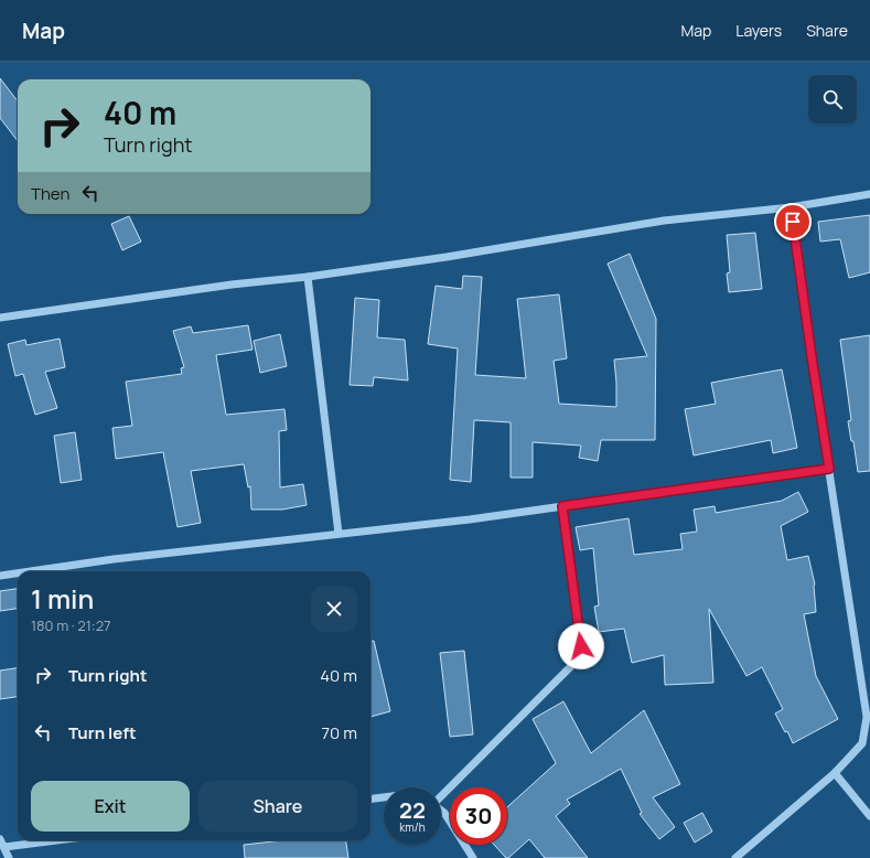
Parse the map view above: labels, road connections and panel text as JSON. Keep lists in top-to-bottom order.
{
  "page": {
    "header": "Map",
    "nav": ["Map", "Layers", "Share"],
    "turn": ["40 m", "Turn right"],
    "then": "Then",
    "heading": ["1 min", "180 m · 21:27"],
    "list": [
      {
        "name": "Turn right",
        "value": "40 m"
      },
      {
        "name": "Turn left",
        "value": "70 m"
      }
    ],
    "buttons": ["Exit", "Share"],
    "speed": "22 km/h",
    "limit": "30"
  }
}
